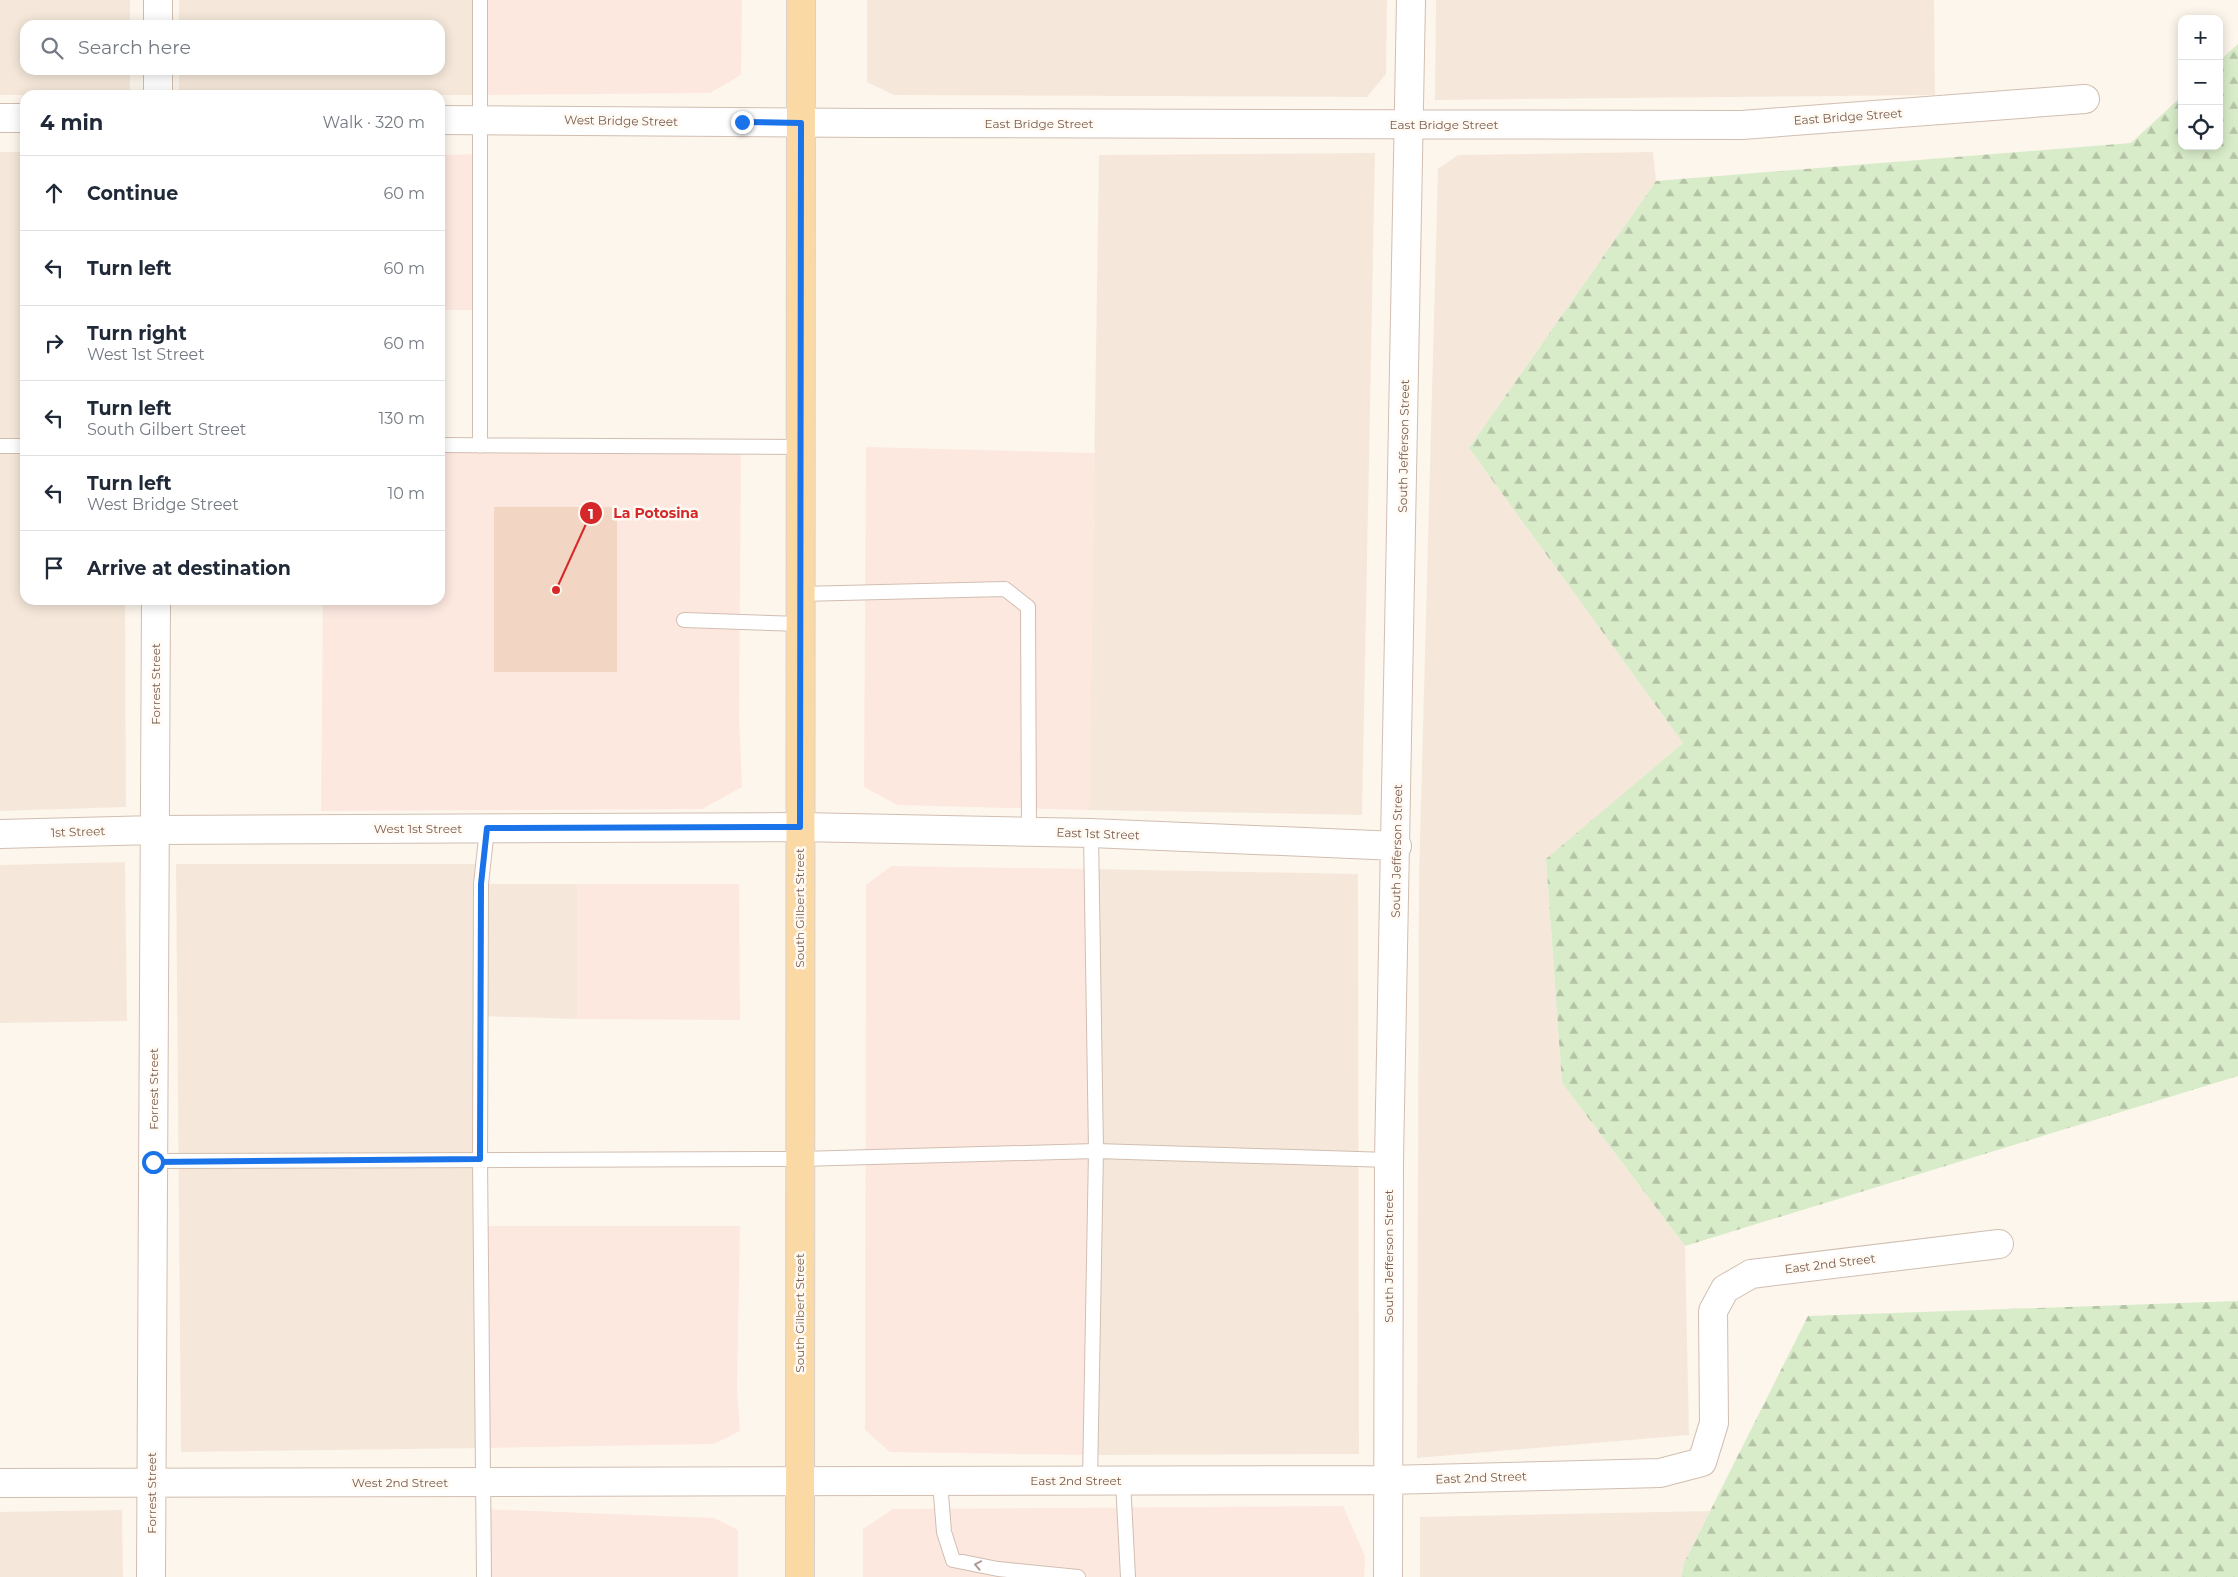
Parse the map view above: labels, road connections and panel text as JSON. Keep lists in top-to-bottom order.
{
  "streets": {
    "main road": ["South Gilbert Street"],
    "street": [
      "East Bridge Street",
      "West Bridge Street",
      "South Jefferson Street",
      "Forrest Street",
      "West 1st Street",
      "1st Street",
      "East 1st Street",
      "East 2nd Street",
      "West 2nd Street"
    ]
  },
  "crossings": [
    ["East Bridge Street", "West Bridge Street"],
    ["East Bridge Street", "South Jefferson Street"],
    ["East Bridge Street", "South Gilbert Street"],
    ["West Bridge Street", "South Gilbert Street"],
    ["South Jefferson Street", "East 1st Street"],
    ["South Jefferson Street", "East 2nd Street"],
    ["Forrest Street", "West 1st Street"],
    ["Forrest Street", "1st Street"],
    ["Forrest Street", "West 2nd Street"],
    ["West 1st Street", "1st Street"],
    ["West 1st Street", "East 1st Street"],
    ["West 1st Street", "South Gilbert Street"],
    ["East 1st Street", "South Gilbert Street"],
    ["South Gilbert Street", "East 2nd Street"],
    ["South Gilbert Street", "West 2nd Street"],
    ["East 2nd Street", "West 2nd Street"]
  ],
  "places": ["La Potosina"],
  "page": {
    "map_buttons": ["+", "−"],
    "search": "Search here",
    "heading": ["4 min", "Walk · 320 m"],
    "list": [
      ["Continue", "60 m"],
      ["Turn left", "60 m"],
      ["Turn right", "West 1st Street", "60 m"],
      ["Turn left", "South Gilbert Street", "130 m"],
      ["Turn left", "West Bridge Street", "10 m"],
      "Arrive at destination"
    ]
  }
}
